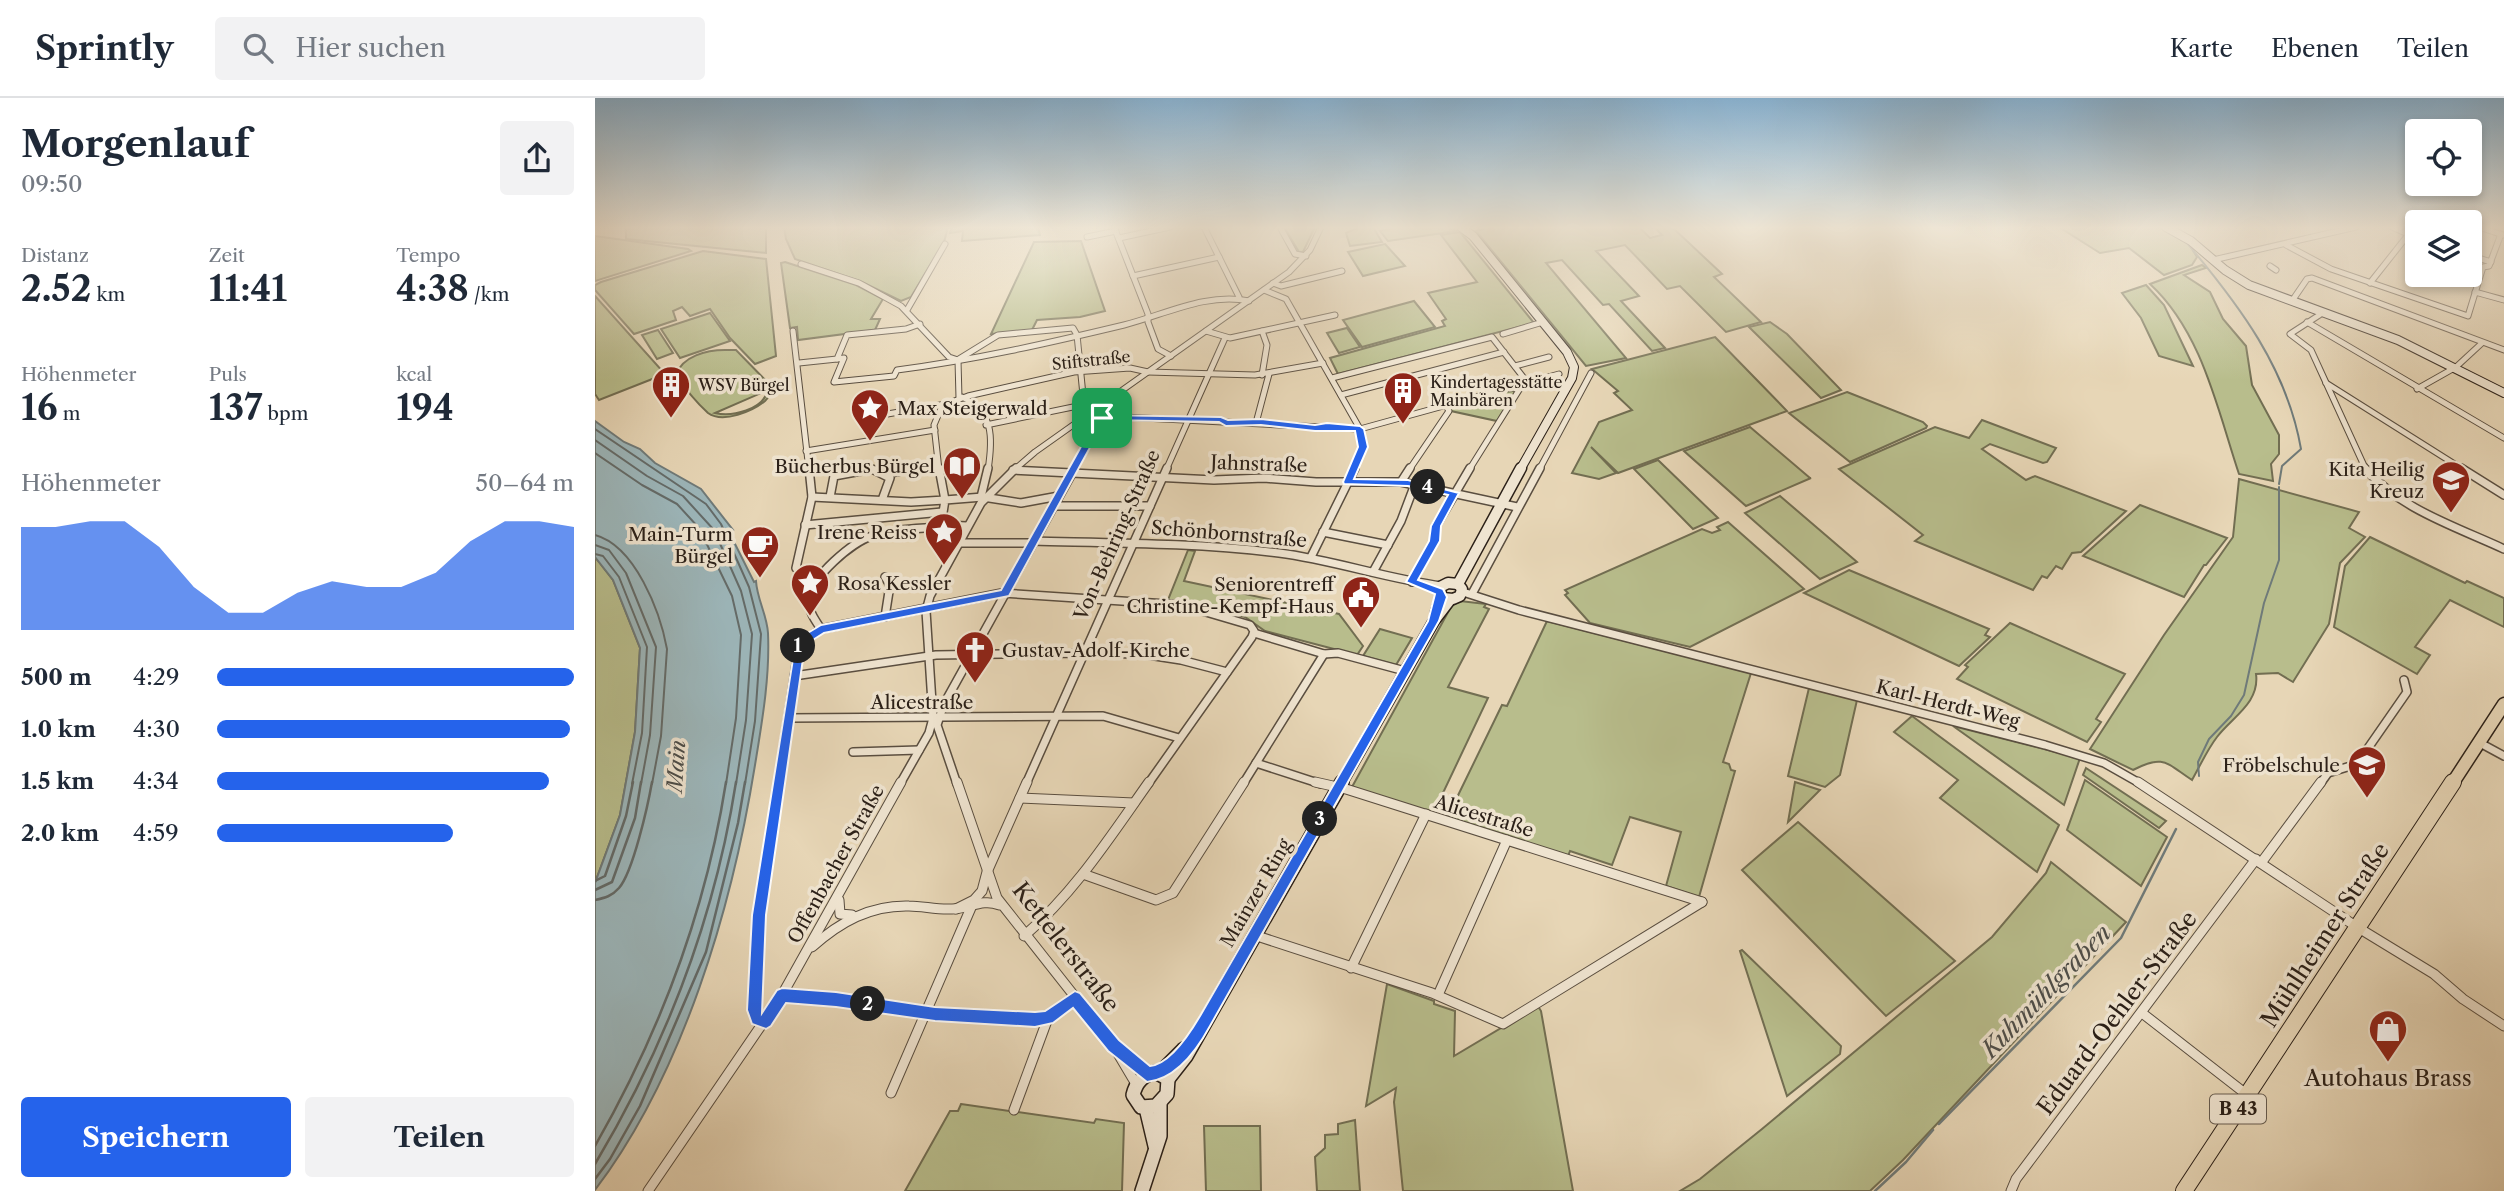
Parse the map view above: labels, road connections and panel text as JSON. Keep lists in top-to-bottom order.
{
  "streets": {
    "main road": ["Mühlheimer Straße", "B 43"],
    "street": [
      "Stiftstraße",
      "Jahnstraße",
      "Schönbornstraße",
      "Von-Behring-Straße",
      "Alicestraße",
      "Karl-Herdt-Weg",
      "Offenbacher Straße",
      "Mainzer Ring",
      "Kettelerstraße",
      "Eduard-Oehler-Straße"
    ]
  },
  "crossings": [
    ["Stiftstraße", "Von-Behring-Straße"],
    ["Jahnstraße", "Von-Behring-Straße"],
    ["Jahnstraße", "Mainzer Ring"],
    ["Schönbornstraße", "Von-Behring-Straße"],
    ["Schönbornstraße", "Karl-Herdt-Weg"],
    ["Schönbornstraße", "Offenbacher Straße"],
    ["Schönbornstraße", "Mainzer Ring"],
    ["Von-Behring-Straße", "Alicestraße"],
    ["Von-Behring-Straße", "Kettelerstraße"],
    ["Alicestraße", "Offenbacher Straße"],
    ["Alicestraße", "Mainzer Ring"],
    ["Alicestraße", "Kettelerstraße"],
    ["Karl-Herdt-Weg", "Mainzer Ring"],
    ["Karl-Herdt-Weg", "Mühlheimer Straße"],
    ["Karl-Herdt-Weg", "Eduard-Oehler-Straße"],
    ["Offenbacher Straße", "Kettelerstraße"],
    ["Mainzer Ring", "Kettelerstraße"]
  ],
  "water": ["Main", "Kuhmühlgraben"],
  "places": {
    "building": ["WSV Bürgel", "Kindertagesstätte Mainbären"],
    "place": ["Max Steigerwald", "Irene Reiss", "Rosa Kessler"],
    "library": ["Bücherbus Bürgel"],
    "school or university": ["Kita Heilig Kreuz", "Fröbelschule"],
    "cafe": ["Main-Turm Bürgel"],
    "public building": ["Seniorentreff Christine-Kempf-Haus"],
    "church": ["Gustav-Adolf-Kirche"],
    "shop": ["Autohaus Brass"]
  },
  "page": {
    "header": "Sprintly",
    "search": "Hier suchen",
    "nav": ["Karte", "Ebenen", "Teilen"],
    "heading": ["Morgenlauf", "09:50"],
    "stats": [
      ["Distanz", "2.52 km"],
      ["Zeit", "11:41"],
      ["Tempo", "4:38 /km"],
      ["Höhenmeter", "16 m"],
      ["Puls", "137 bpm"],
      ["kcal", "194"]
    ],
    "chart": ["Höhenmeter", "50–64 m"],
    "pins": [
      "4",
      "1",
      "3",
      "2"
    ],
    "list": [
      {
        "name": "500 m",
        "note": "4:29"
      },
      {
        "name": "1.0 km",
        "note": "4:30"
      },
      {
        "name": "1.5 km",
        "note": "4:34"
      },
      {
        "name": "2.0 km",
        "note": "4:59"
      }
    ],
    "buttons": ["Speichern", "Teilen"]
  }
}
